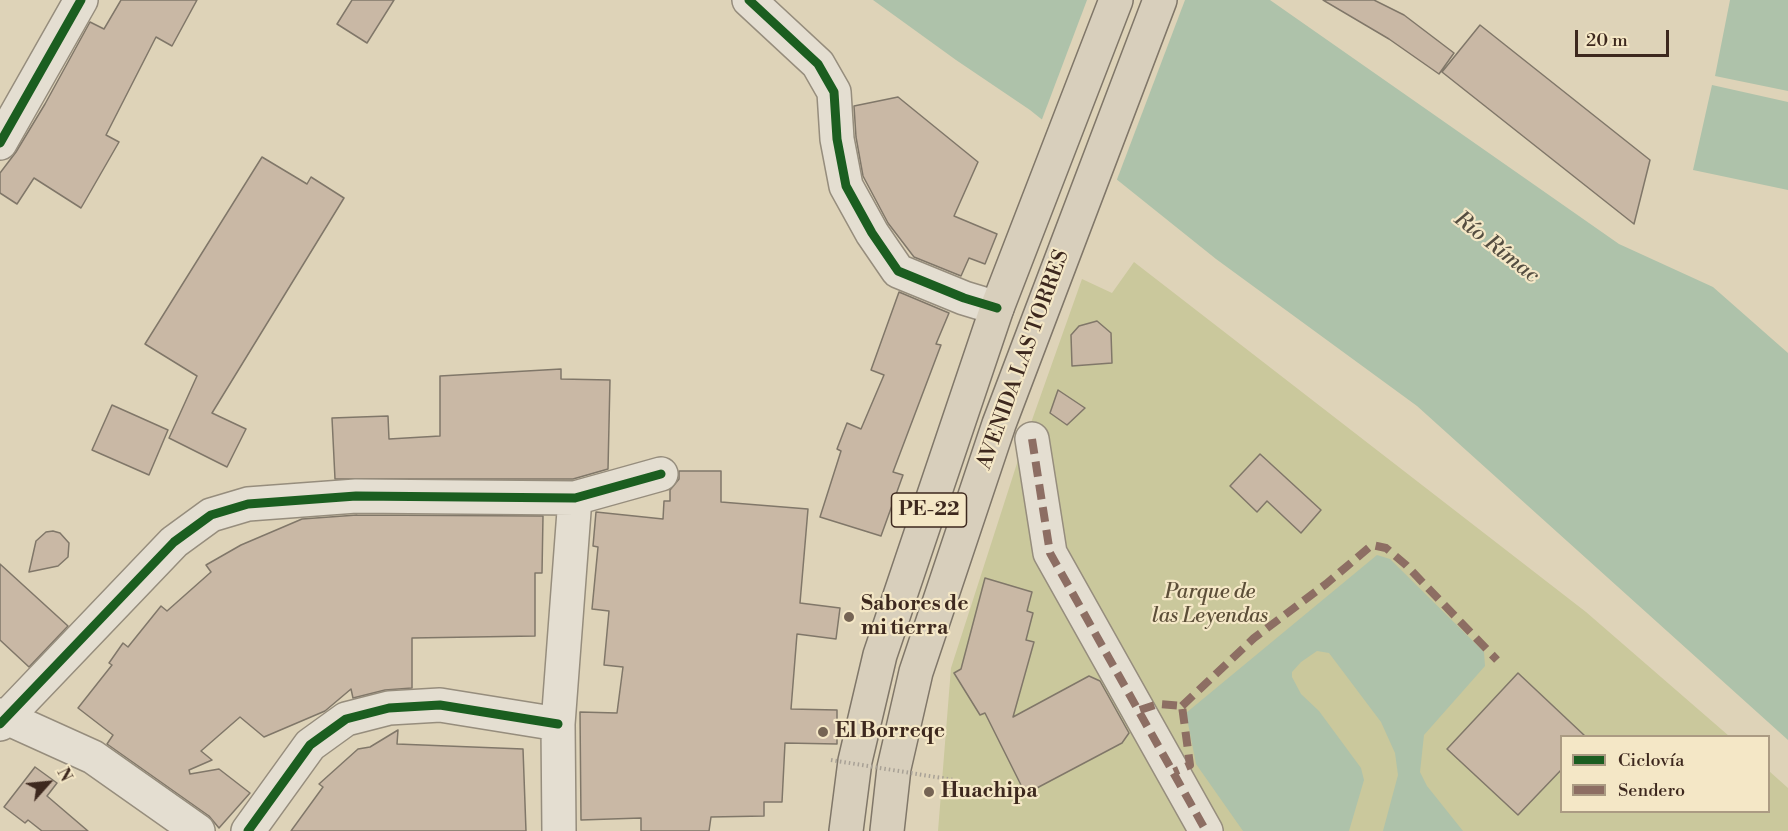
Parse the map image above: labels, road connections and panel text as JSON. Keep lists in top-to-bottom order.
{
  "streets": {
    "highway": ["AVENIDA LAS TORRES", "PE-22"]
  },
  "water": ["Río Rímac"],
  "parks": ["Parque de las Leyendas"],
  "places": ["Sabores de mi tierra", "El Borreqe", "Huachipa"],
  "legend": ["Ciclovía", "Sendero"],
  "scale_bar": "20 m",
  "north": "top right"
}
